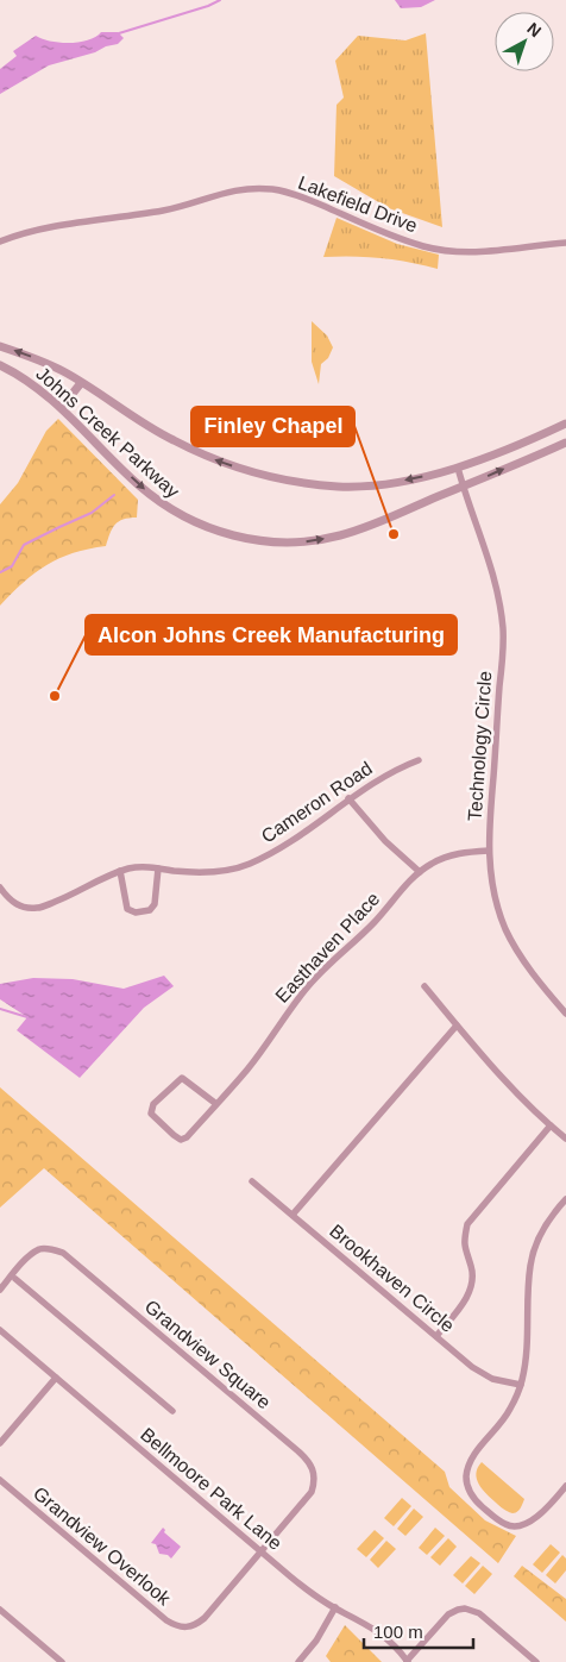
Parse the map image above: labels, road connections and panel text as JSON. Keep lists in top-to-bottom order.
{
  "streets": {
    "street": [
      "Lakefield Drive",
      "Johns Creek Parkway",
      "Technology Circle",
      "Cameron Road",
      "Easthaven Place",
      "Brookhaven Circle",
      "Grandview Square",
      "Bellmoore Park Lane",
      "Grandview Overlook"
    ]
  },
  "crossings": [
    ["Johns Creek Parkway", "Technology Circle"],
    ["Technology Circle", "Easthaven Place"],
    ["Grandview Square", "Bellmoore Park Lane"],
    ["Grandview Square", "Grandview Overlook"],
    ["Bellmoore Park Lane", "Grandview Overlook"]
  ],
  "places": ["Finley Chapel", "Alcon Johns Creek Manufacturing"],
  "scale_bar": "100 m",
  "north": "top right"
}
